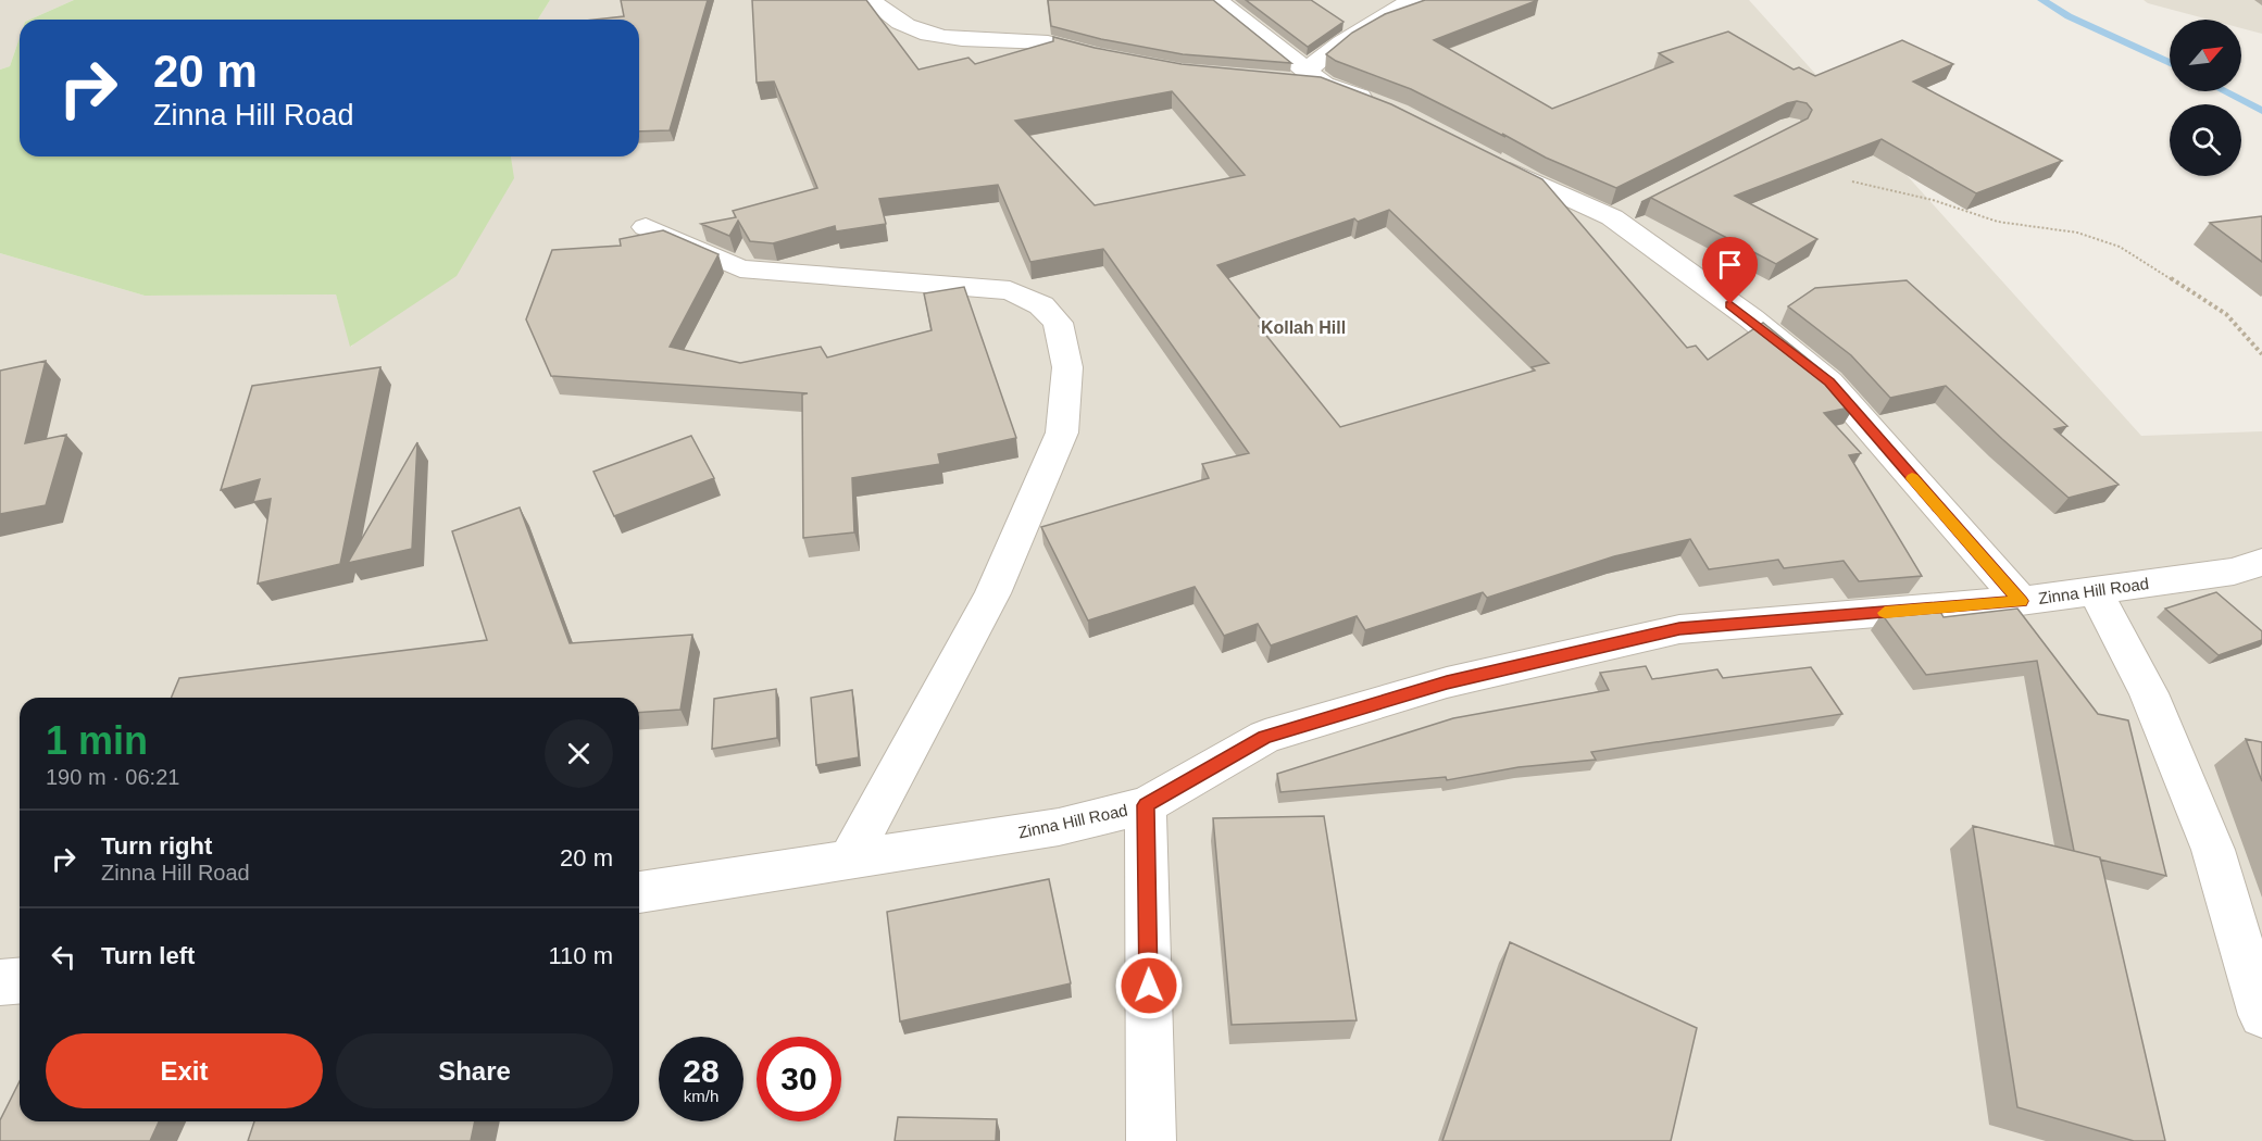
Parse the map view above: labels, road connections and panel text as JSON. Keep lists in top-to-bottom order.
{
  "streets": {
    "street": ["Zinna Hill Road"]
  },
  "districts": ["Kollah Hill"],
  "north": "top right",
  "page": {
    "turn": ["20 m", "Zinna Hill Road"],
    "heading": ["1 min", "190 m · 06:21"],
    "list": [
      {
        "name": "Turn right",
        "note": "Zinna Hill Road",
        "value": "20 m"
      },
      {
        "name": "Turn left",
        "value": "110 m"
      }
    ],
    "buttons": ["Exit", "Share"],
    "speed": "28 km/h",
    "limit": "30"
  }
}
